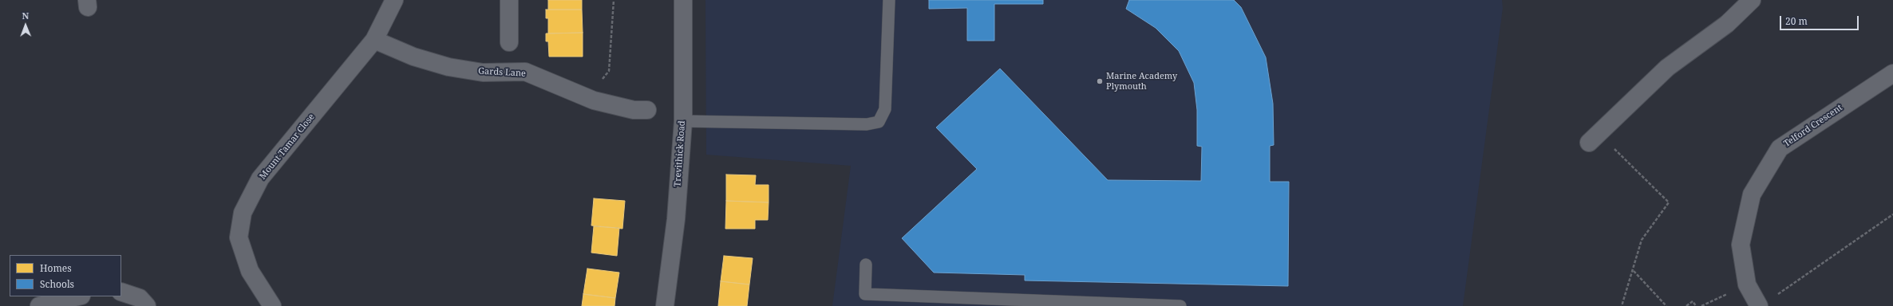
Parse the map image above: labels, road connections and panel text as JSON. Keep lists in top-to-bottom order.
{
  "streets": {
    "street": [
      "Gards Lane",
      "Telford Crescent",
      "Mount Tamar Close",
      "Trevithick Road"
    ]
  },
  "crossings": [
    ["Gards Lane", "Mount Tamar Close"]
  ],
  "places": ["Marine Academy Plymouth"],
  "legend": ["Homes", "Schools"],
  "scale_bar": "20 m",
  "north": "top"
}
